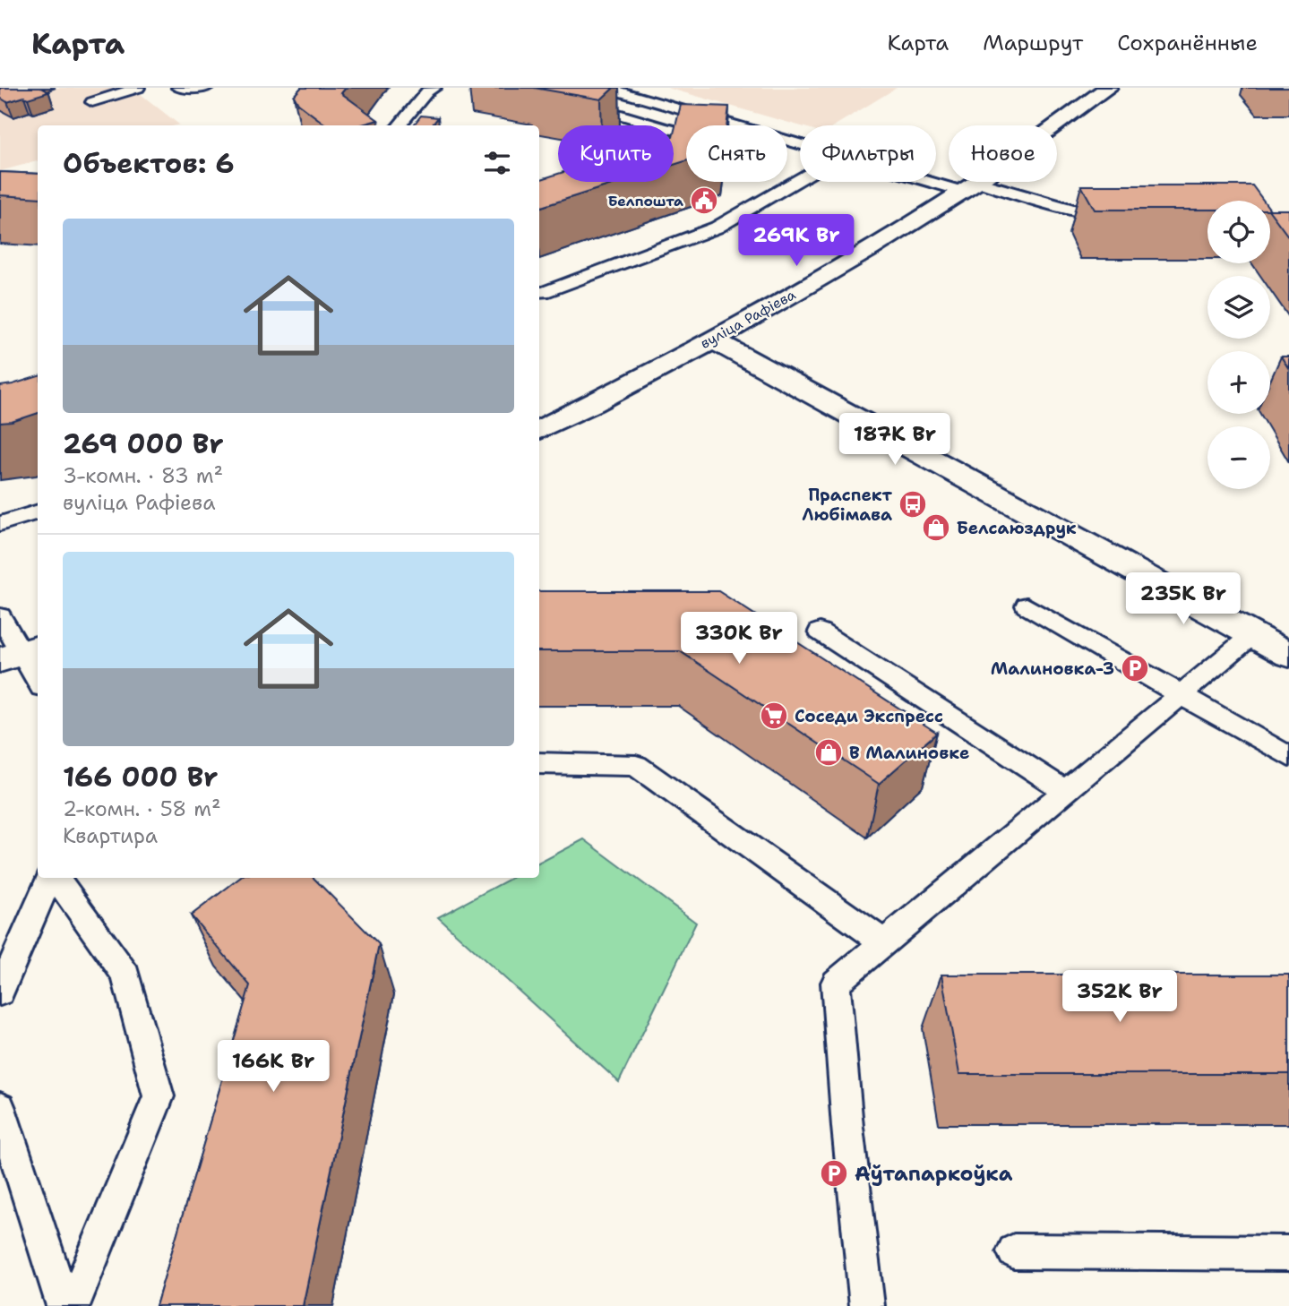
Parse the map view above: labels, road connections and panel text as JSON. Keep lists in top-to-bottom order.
{
  "streets": {
    "main road": ["вуліца Рафіева"]
  },
  "places": {
    "public building": ["Белпошта"],
    "bus stop": ["Праспект Любімава"],
    "shop": ["Белсаюздрук", "В Малиновке"],
    "parking": ["Малиновка-3", "Аўтапаркоўка"],
    "supermarket": ["Соседи Экспресс"]
  },
  "page": {
    "header": "Карта",
    "nav": ["Карта", "Маршрут", "Сохранённые"],
    "chip": [
      "Купить",
      "Снять",
      "Фильтры",
      "Новое"
    ],
    "heading": "Объектов: 6",
    "map_buttons": ["+", "−"],
    "list": [
      {
        "name": "269 000 Br",
        "note": "3-комн. · 83 m² · вуліца Рафіева"
      },
      {
        "name": "166 000 Br",
        "note": "2-комн. · 58 m² · Квартира"
      }
    ],
    "price": [
      "269K Br",
      "187K Br",
      "235K Br",
      "330K Br",
      "352K Br",
      "166K Br"
    ]
  }
}
